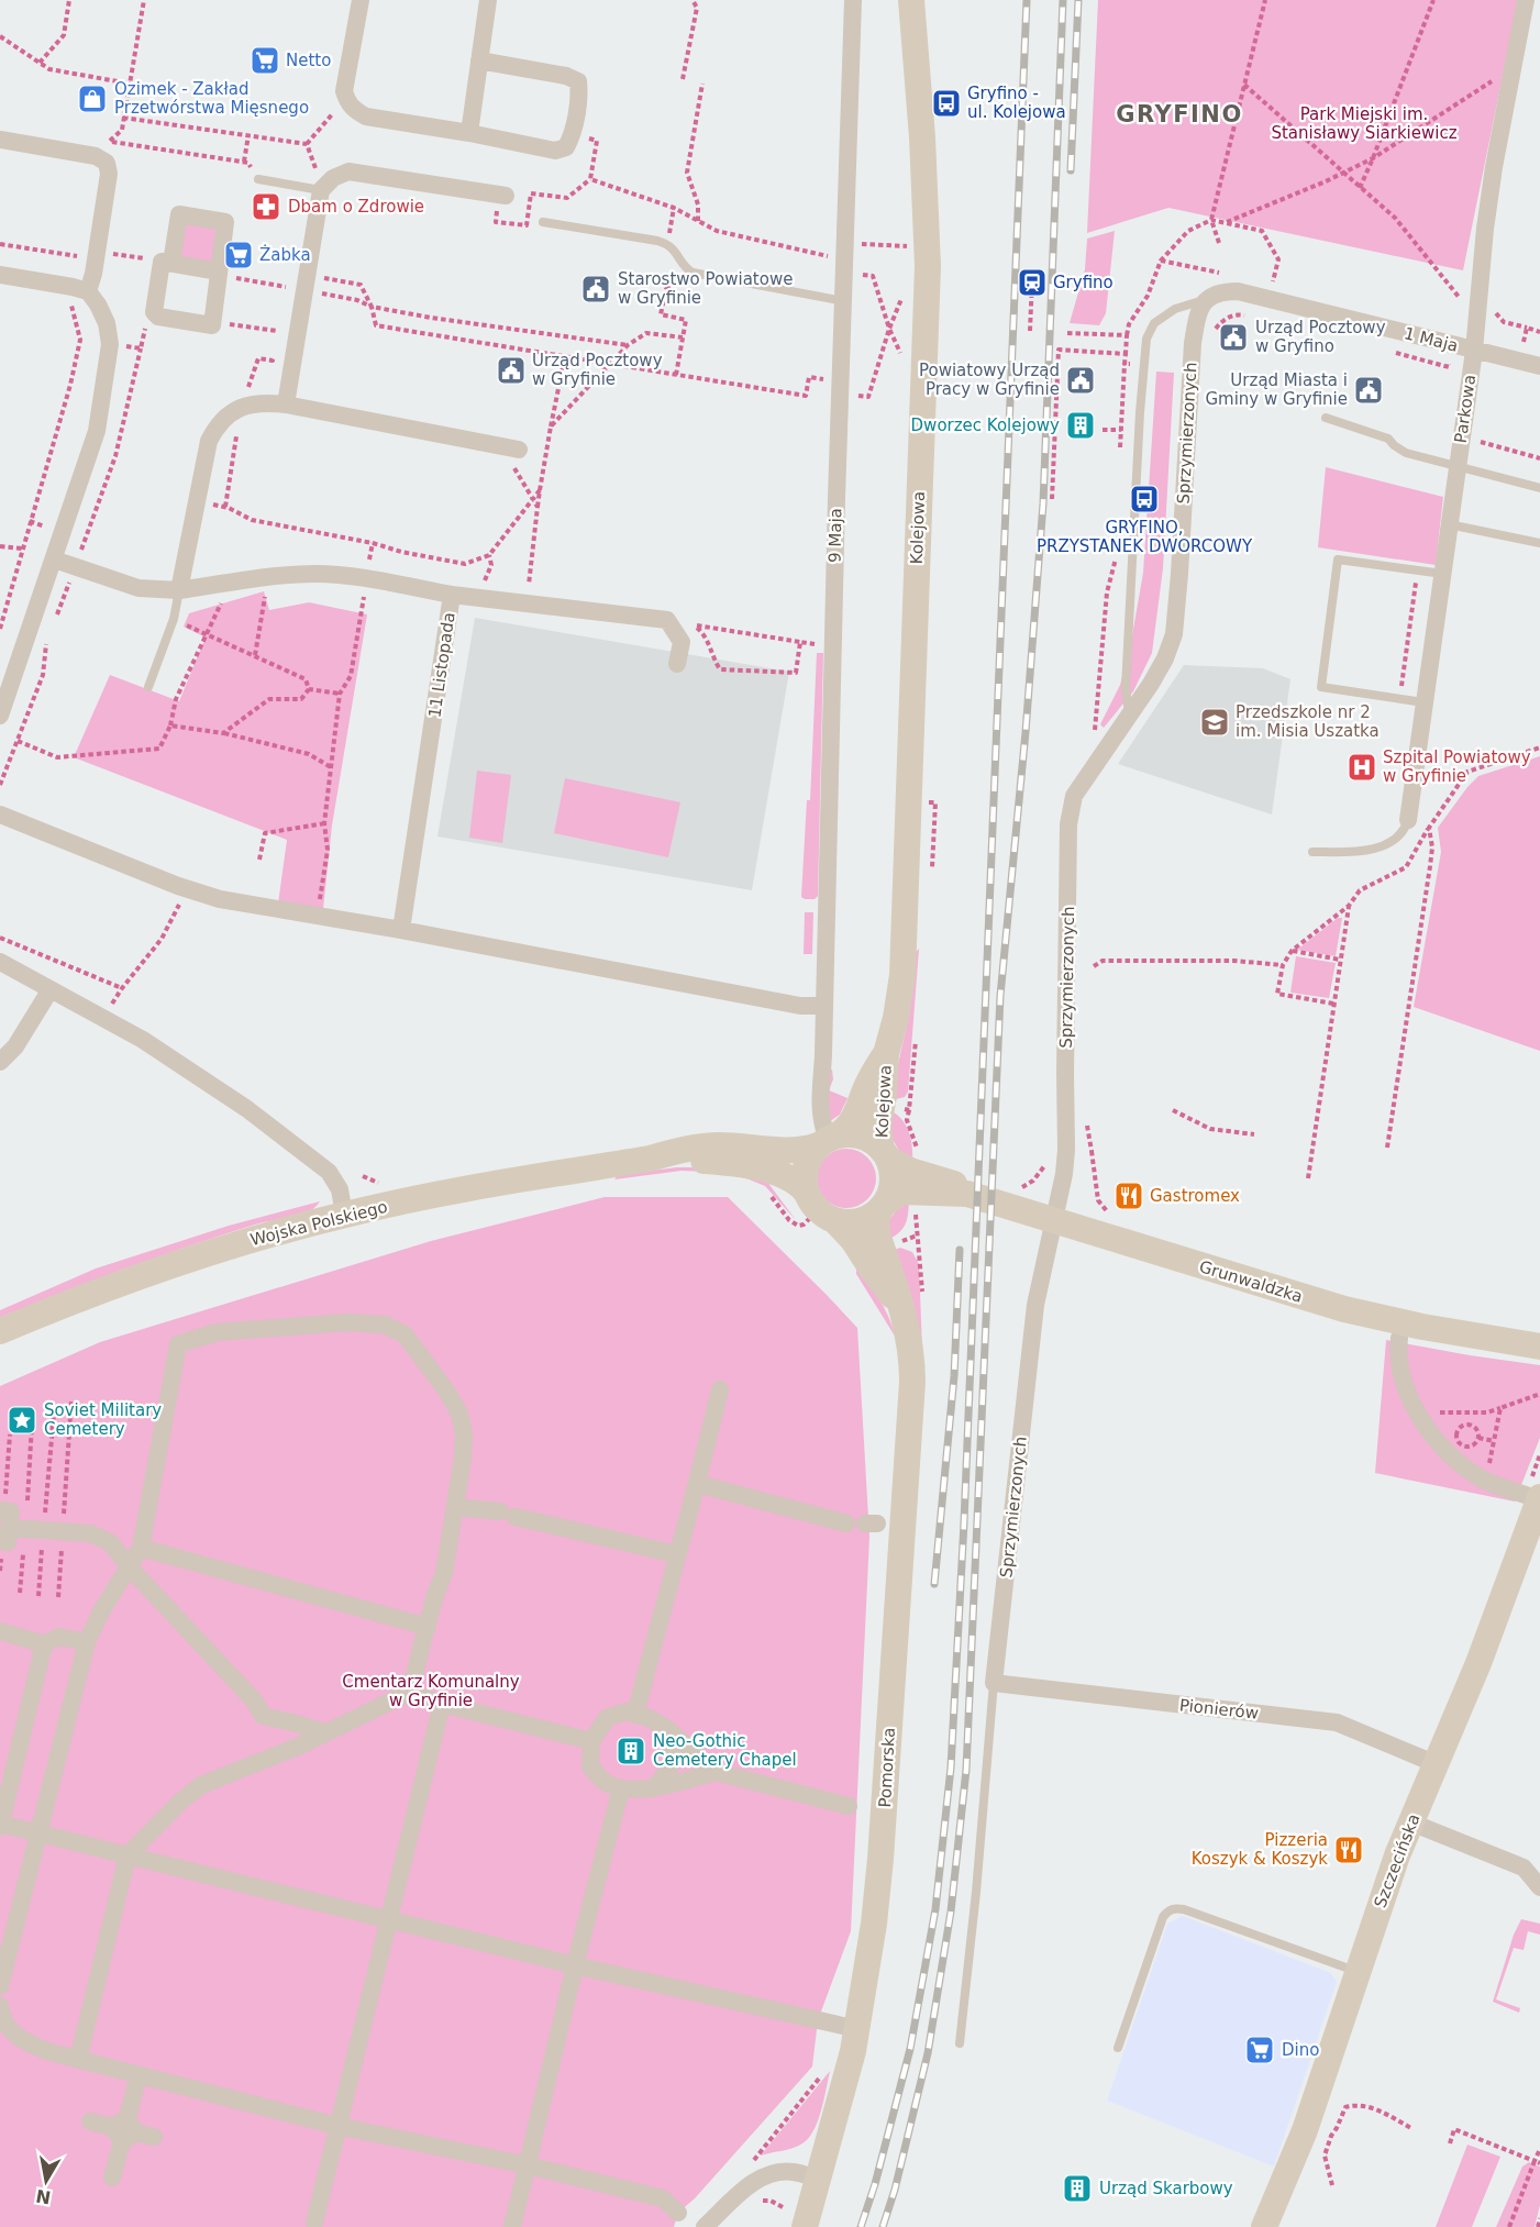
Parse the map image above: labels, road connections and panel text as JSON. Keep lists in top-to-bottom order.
{
  "streets": {
    "street": [
      "1 Maja",
      "Parkowa",
      "Sprzymierzonych",
      "Kolejowa",
      "9 Maja",
      "11 Listopada",
      "Wojska Polskiego",
      "Grunwaldzka",
      "Pionierów",
      "Pomorska",
      "Szczecińska"
    ]
  },
  "crossings": [
    ["1 Maja", "Parkowa"],
    ["1 Maja", "Sprzymierzonych"],
    ["Sprzymierzonych", "Grunwaldzka"],
    ["Sprzymierzonych", "Pionierów"],
    ["Kolejowa", "9 Maja"],
    ["Kolejowa", "Wojska Polskiego"],
    ["Kolejowa", "Grunwaldzka"],
    ["Kolejowa", "Pomorska"],
    ["9 Maja", "Wojska Polskiego"],
    ["9 Maja", "Grunwaldzka"],
    ["9 Maja", "Pomorska"],
    ["Wojska Polskiego", "Grunwaldzka"],
    ["Wojska Polskiego", "Pomorska"],
    ["Grunwaldzka", "Pomorska"],
    ["Pionierów", "Szczecińska"]
  ],
  "districts": ["GRYFINO"],
  "parks": ["Park Miejski im. Stanisławy Siarkiewicz", "Cmentarz Komunalny w Gryfinie"],
  "places": {
    "supermarket": ["Netto", "Żabka", "Dino"],
    "shop": ["Ozimek - Zakład Przetwórstwa Mięsnego"],
    "bus stop": ["Gryfino - ul. Kolejowa", "GRYFINO, PRZYSTANEK DWORCOWY"],
    "pharmacy": ["Dbam o Zdrowie"],
    "station": ["Gryfino"],
    "public building": [
      "Starostwo Powiatowe w Gryfinie",
      "Urząd Pocztowy w Gryfino",
      "Urząd Pocztowy w Gryfinie",
      "Powiatowy Urząd Pracy w Gryfinie",
      "Urząd Miasta i Gminy w Gryfinie"
    ],
    "building": ["Dworzec Kolejowy", "Neo-Gothic Cemetery Chapel", "Urząd Skarbowy"],
    "school or university": ["Przedszkole nr 2 im. Misia Uszatka"],
    "hospital": ["Szpital Powiatowy w Gryfinie"],
    "restaurant": ["Gastromex", "Pizzeria Koszyk & Koszyk"],
    "place": ["Soviet Military Cemetery"]
  },
  "north": "bottom"
}
